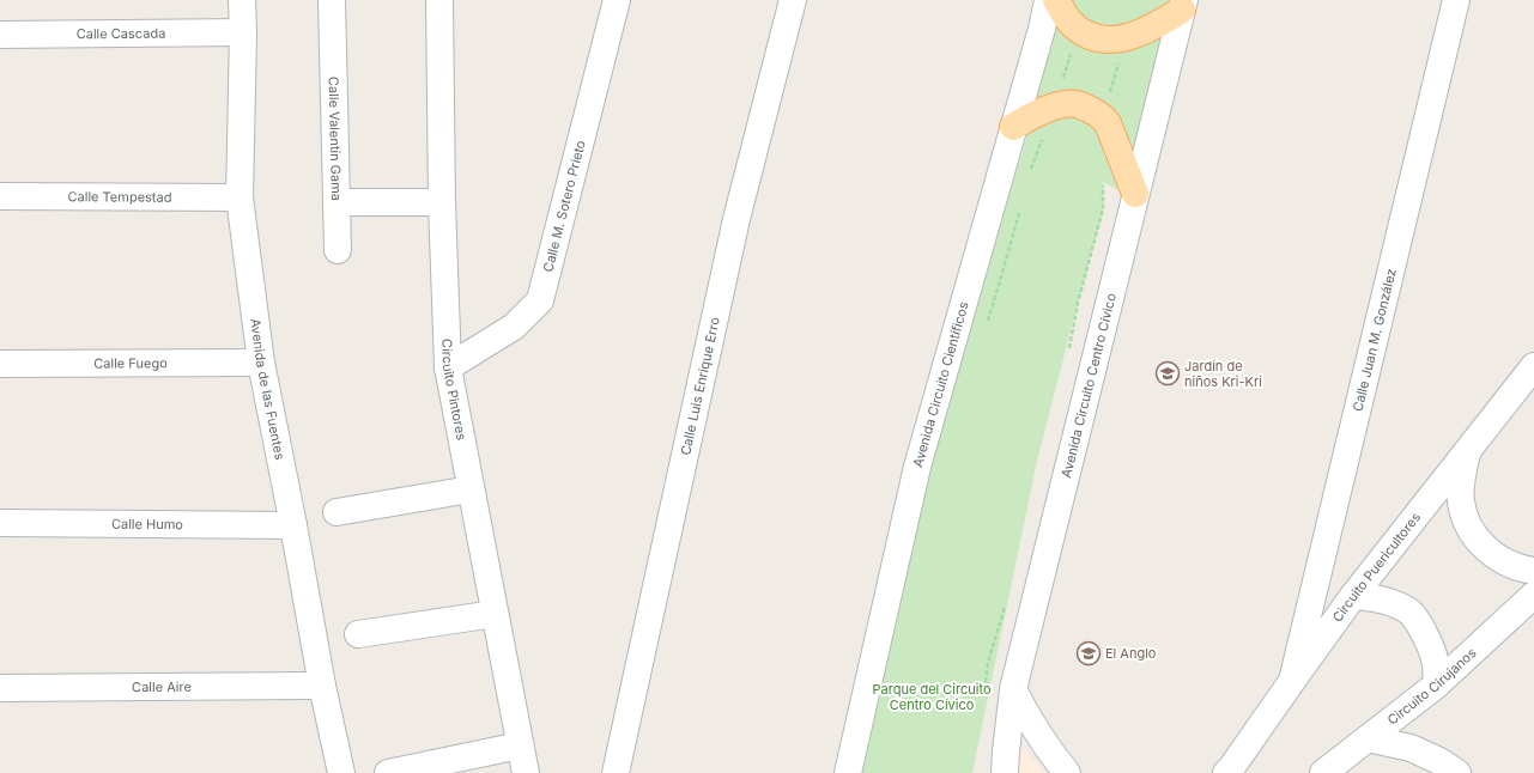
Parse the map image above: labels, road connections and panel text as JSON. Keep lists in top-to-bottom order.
{
  "streets": {
    "street": [
      "Calle Cascada",
      "Calle Valentín Gama",
      "Calle Tempestad",
      "Calle M. Sotero Prieto",
      "Calle Juan M. González",
      "Calle Fuego",
      "Avenida Circuito Científicos",
      "Calle Luis Enrique Erro",
      "Avenida Circuito Centro Cívico",
      "Avenida de las Fuentes",
      "Circuito Pintores",
      "Calle Humo",
      "Circuito Puericultores",
      "Calle Aire",
      "Circuito Cirujanos"
    ]
  },
  "crossings": [
    ["Calle Cascada", "Avenida de las Fuentes"],
    ["Calle Valentín Gama", "Circuito Pintores"],
    ["Calle Tempestad", "Avenida de las Fuentes"],
    ["Calle M. Sotero Prieto", "Circuito Pintores"],
    ["Calle Juan M. González", "Circuito Puericultores"],
    ["Calle Fuego", "Avenida de las Fuentes"],
    ["Avenida de las Fuentes", "Calle Humo"],
    ["Avenida de las Fuentes", "Calle Aire"]
  ],
  "parks": ["Parque del Circuito Centro Cívico"],
  "places": {
    "school or university": ["Jardín de niños Kri-Kri", "El Anglo"]
  }
}
